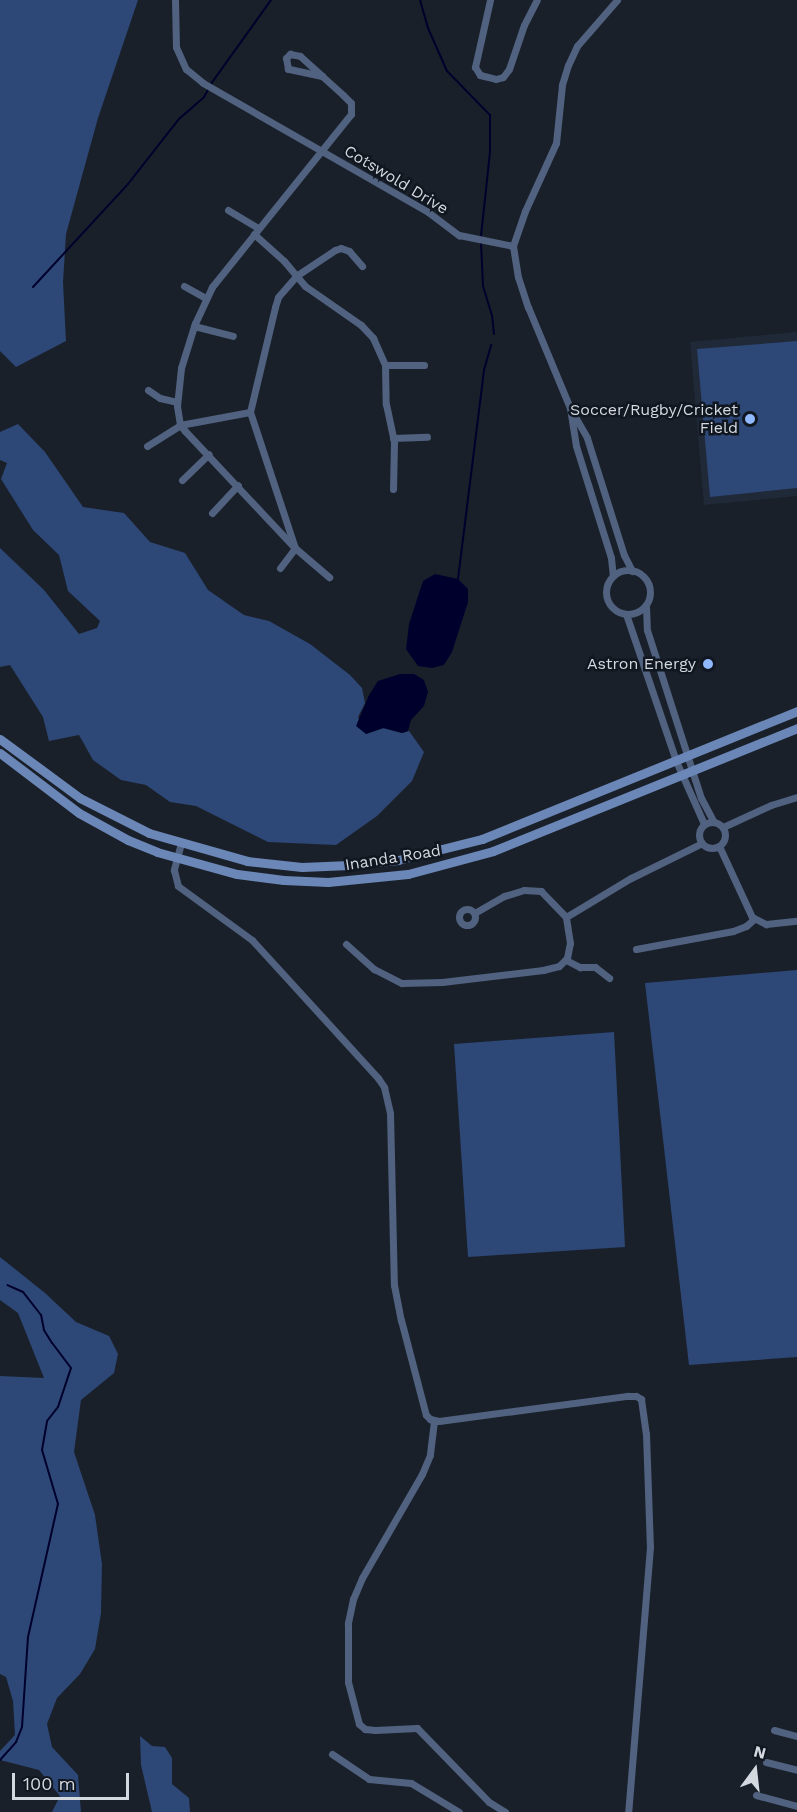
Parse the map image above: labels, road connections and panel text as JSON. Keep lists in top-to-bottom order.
{
  "streets": {
    "main road": ["Inanda Road"],
    "street": ["Cotswold Drive"]
  },
  "places": ["Soccer/Rugby/Cricket Field", "Astron Energy"],
  "scale_bar": "100 m",
  "north": "top"
}
